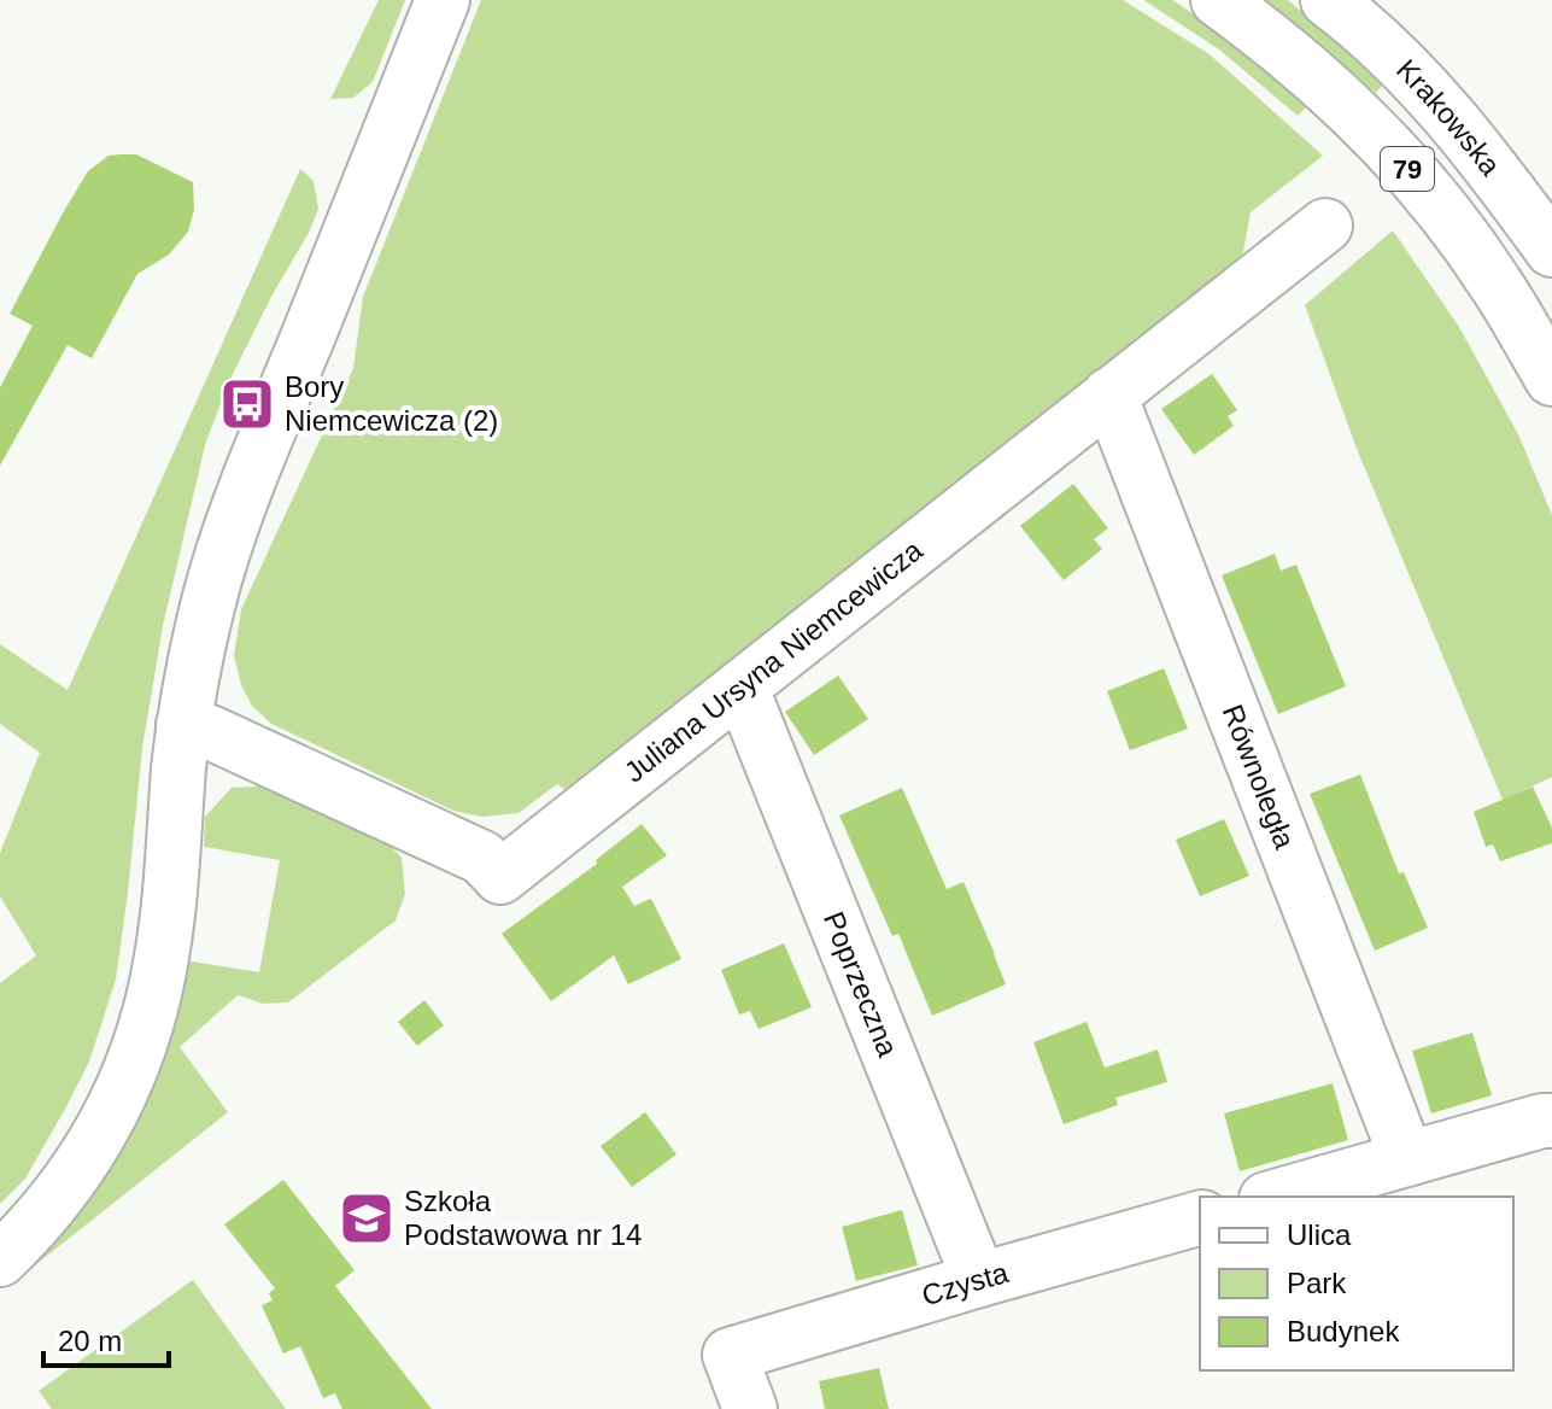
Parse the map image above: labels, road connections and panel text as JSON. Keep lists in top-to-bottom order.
{
  "streets": {
    "street": [
      "Krakowska",
      "79",
      "Juliana Ursyna Niemcewicza",
      "Równoległa",
      "Poprzeczna",
      "Czysta"
    ]
  },
  "crossings": [
    ["Juliana Ursyna Niemcewicza", "Równoległa"],
    ["Juliana Ursyna Niemcewicza", "Poprzeczna"],
    ["Poprzeczna", "Czysta"]
  ],
  "places": {
    "bus stop": ["Bory Niemcewicza (2)"],
    "school or university": ["Szkoła Podstawowa nr 14"]
  },
  "legend": ["Ulica", "Park", "Budynek"],
  "scale_bar": "20 m"
}
